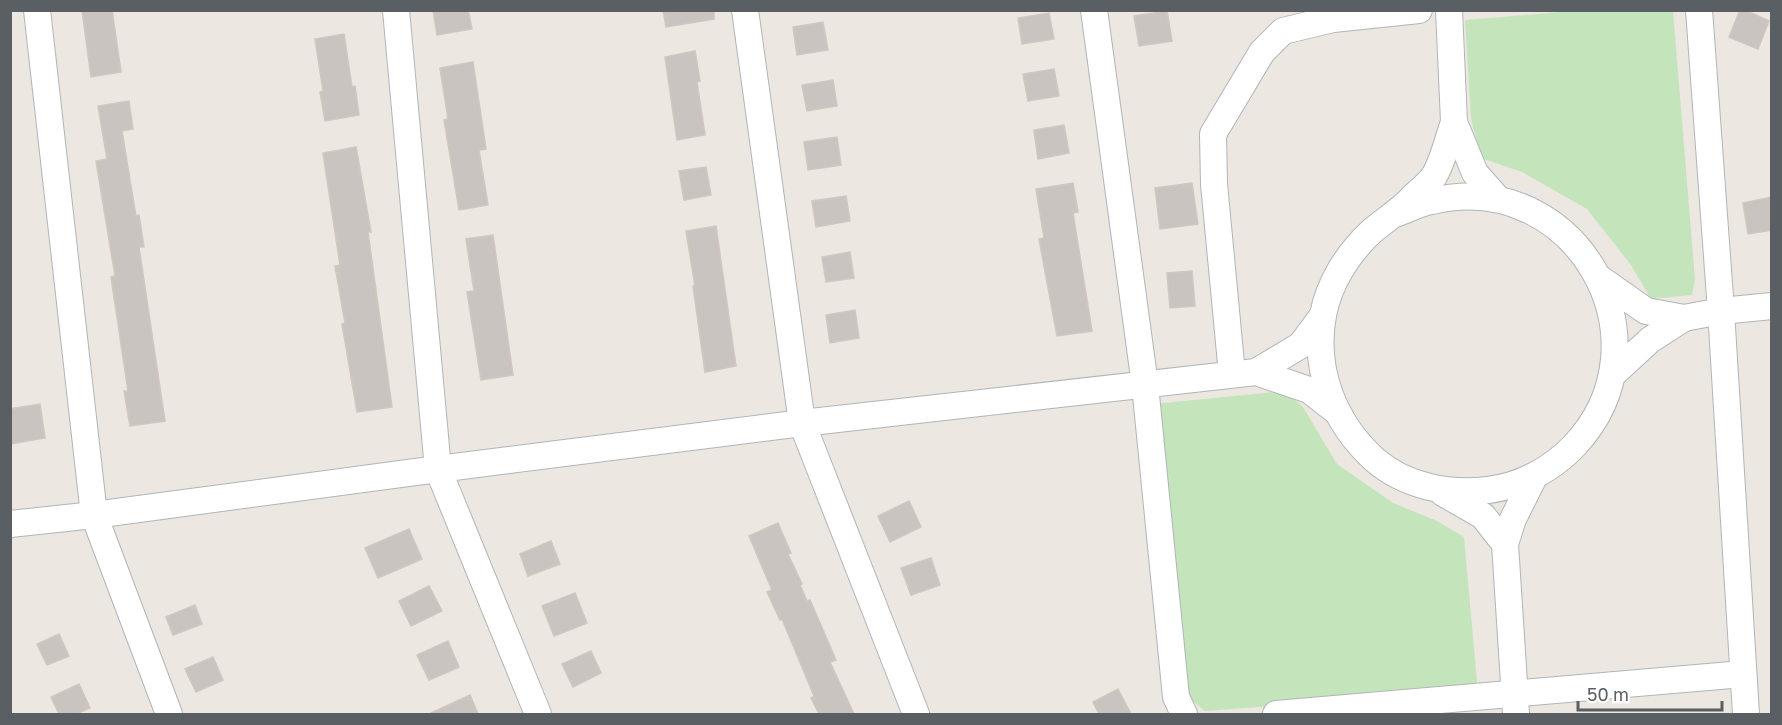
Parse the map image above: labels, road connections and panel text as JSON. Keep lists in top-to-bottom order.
{
  "scale_bar": "50 m"
}
